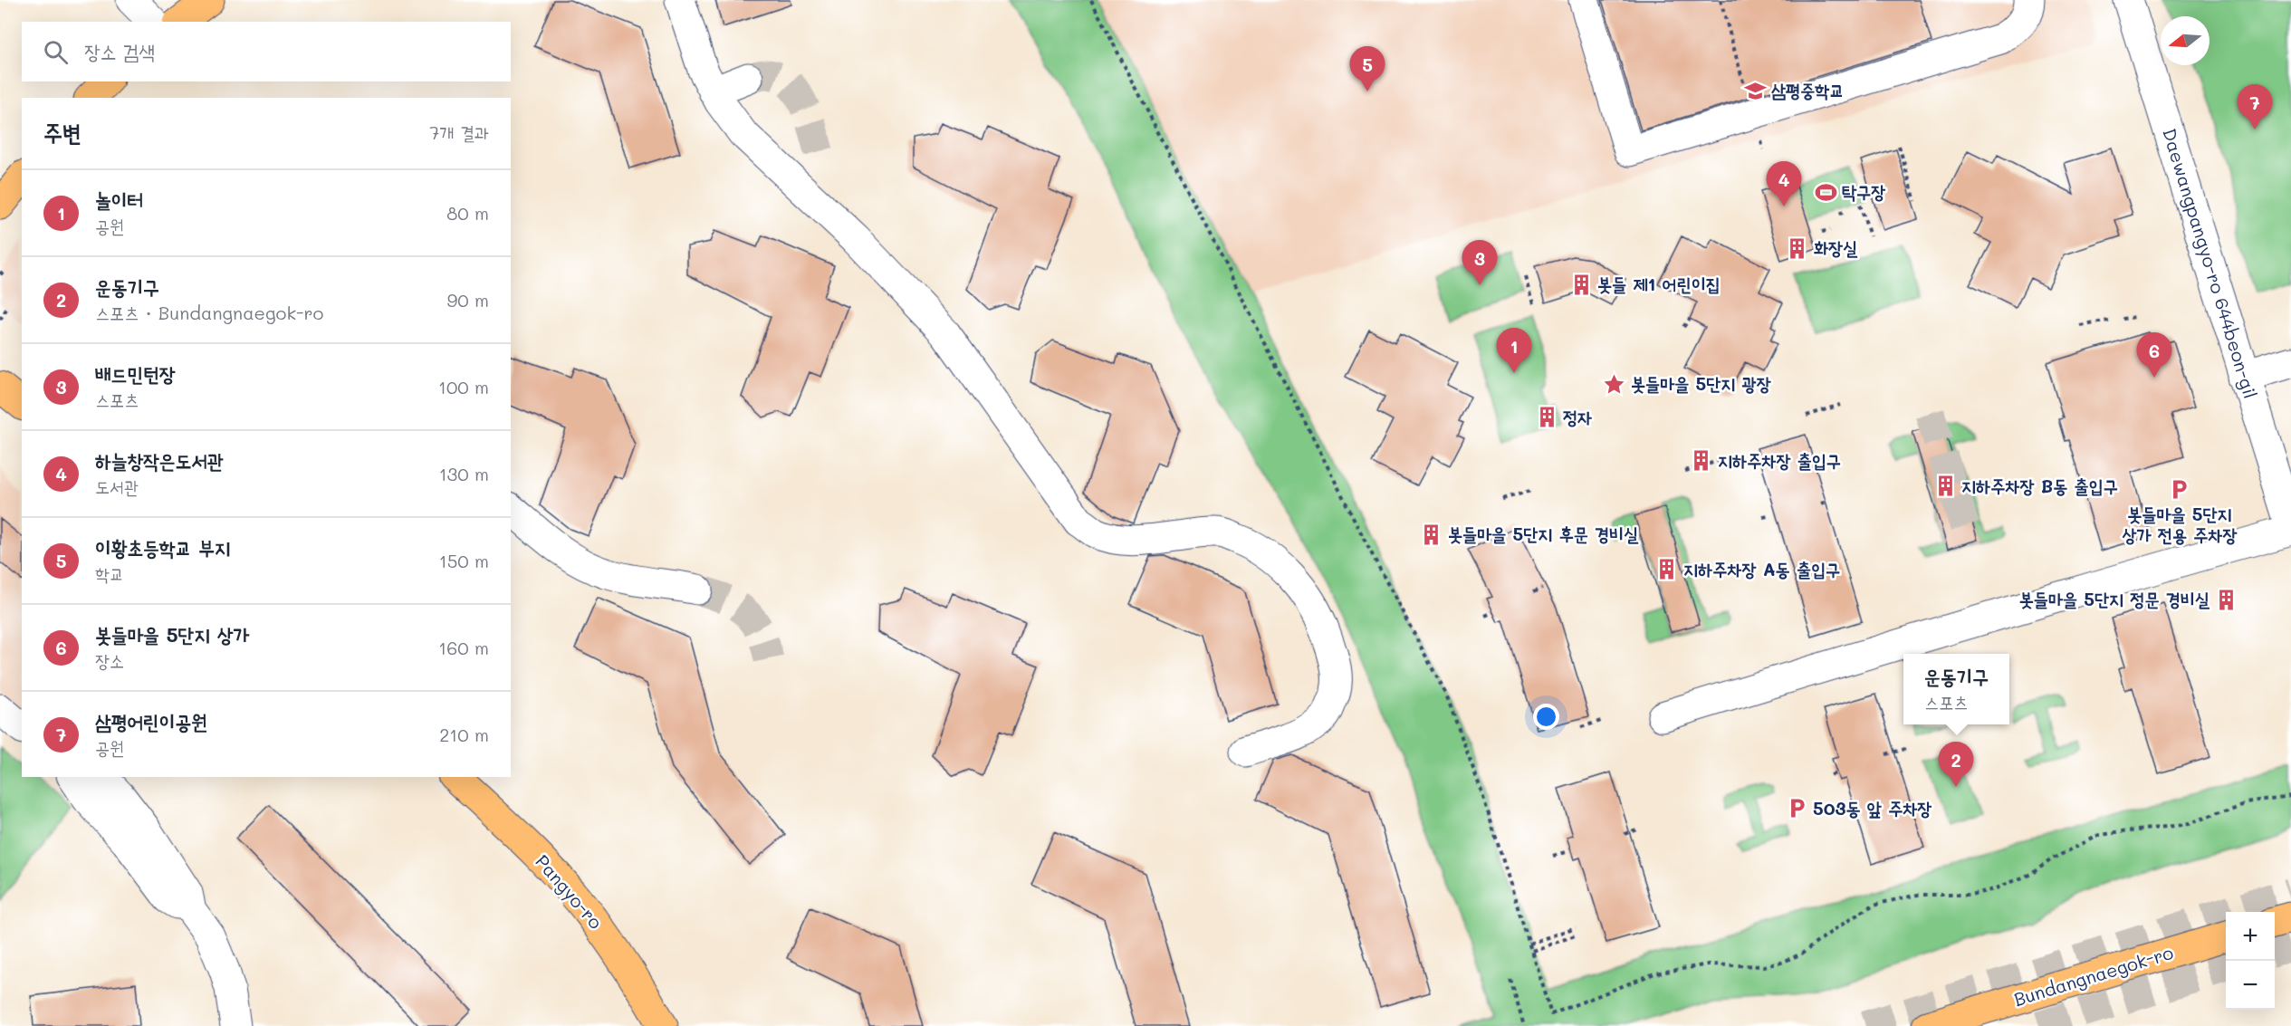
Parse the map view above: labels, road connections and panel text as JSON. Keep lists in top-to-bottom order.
{
  "streets": {
    "main road": ["Pangyo-ro", "Bundangnaegok-ro"],
    "street": ["Daewangpangyo-ro 644beon-gil"]
  },
  "places": {
    "school or university": ["삼평중학교"],
    "sports": ["탁구장"],
    "building": [
      "화장실",
      "봇들 제1 어린이집",
      "정자",
      "지하주차장 출입구",
      "지하주차장 B동 출입구",
      "봇들마을 5단지 후문 경비실",
      "지하주차장 A동 출입구",
      "봇들마을 5단지 정문 경비실"
    ],
    "place": ["봇들마을 5단지 광장"],
    "parking": ["봇들마을 5단지 상가 전용 주차장", "503동 앞 주차장"]
  },
  "north": "left",
  "page": {
    "search": "장소 검색",
    "pins": [
      "5",
      "7",
      "4",
      "3",
      "1",
      "6",
      "2"
    ],
    "heading": ["주변", "7개 결과"],
    "list": [
      {
        "mark": "1",
        "name": "놀이터",
        "note": "공원",
        "value": "80 m"
      },
      {
        "mark": "2",
        "name": "운동기구",
        "note": "스포츠 · Bundangnaegok-ro",
        "value": "90 m"
      },
      {
        "mark": "3",
        "name": "배드민턴장",
        "note": "스포츠",
        "value": "100 m"
      },
      {
        "mark": "4",
        "name": "하늘창작은도서관",
        "note": "도서관",
        "value": "130 m"
      },
      {
        "mark": "5",
        "name": "이황초등학교 부지",
        "note": "학교",
        "value": "150 m"
      },
      {
        "mark": "6",
        "name": "봇들마을 5단지 상가",
        "note": "장소",
        "value": "160 m"
      },
      {
        "mark": "7",
        "name": "삼평어린이공원",
        "note": "공원",
        "value": "210 m"
      }
    ],
    "popup": ["운동기구", "스포츠"],
    "map_buttons": ["+", "−"]
  }
}
